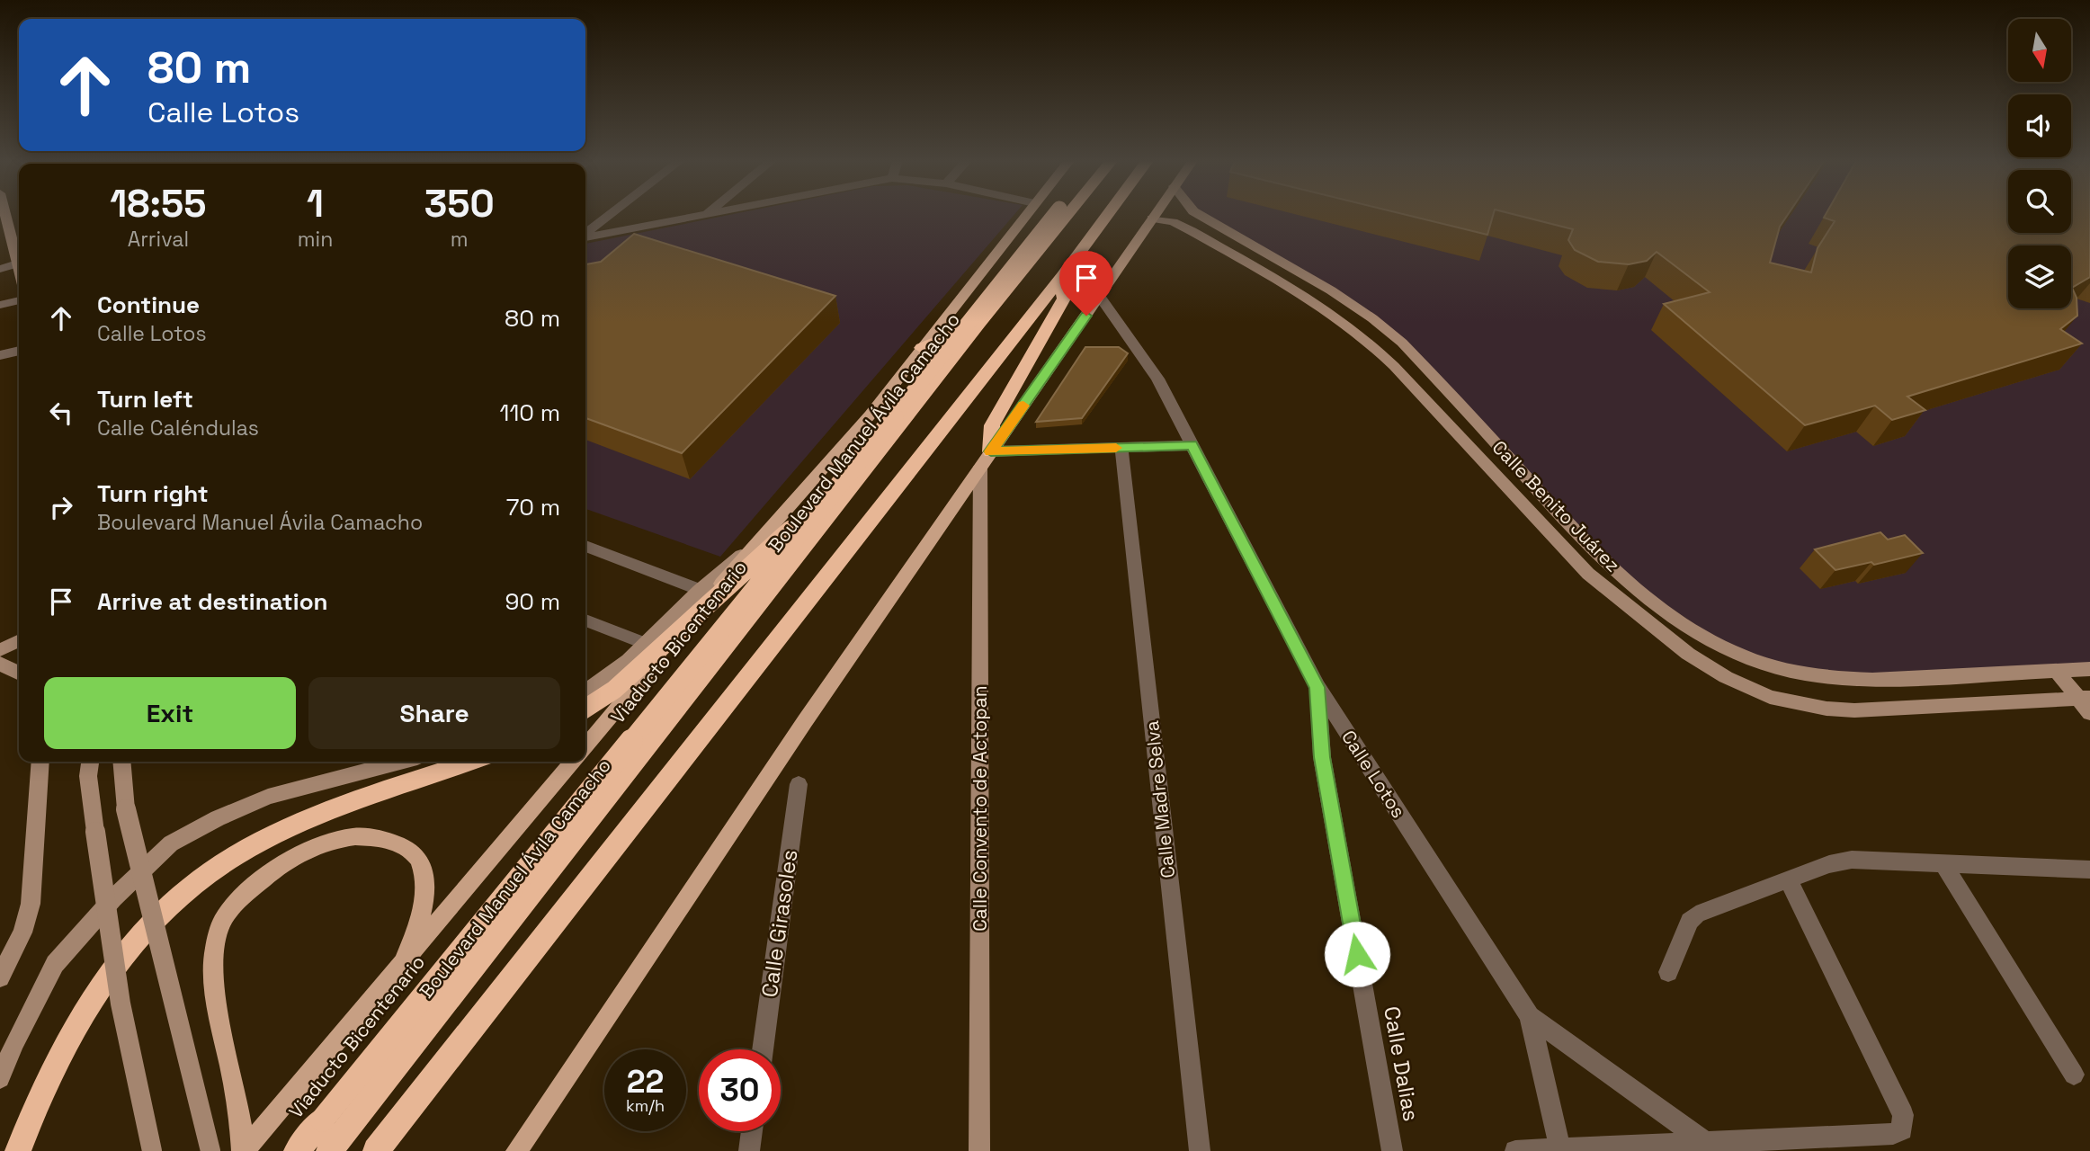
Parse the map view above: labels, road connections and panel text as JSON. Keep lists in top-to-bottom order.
{
  "streets": {
    "highway": ["Boulevard Manuel Ávila Camacho", "Viaducto Bicentenario"],
    "main road": ["Calle Benito Juárez", "Calle Convento de Actopan"],
    "street": [
      "Calle Lotos",
      "Calle Madre Selva",
      "Calle Girasoles",
      "Calle Dalias"
    ]
  },
  "crossings": [
    ["Calle Lotos", "Calle Dalias"]
  ],
  "north": "bottom",
  "page": {
    "turn": ["80 m", "Calle Lotos"],
    "eta": [
      "18:55",
      "Arrival",
      "1",
      "min",
      "350",
      "m"
    ],
    "list": [
      {
        "name": "Continue",
        "note": "Calle Lotos",
        "value": "80 m"
      },
      {
        "name": "Turn left",
        "note": "Calle Caléndulas",
        "value": "110 m"
      },
      {
        "name": "Turn right",
        "note": "Boulevard Manuel Ávila Camacho",
        "value": "70 m"
      },
      {
        "name": "Arrive at destination",
        "value": "90 m"
      }
    ],
    "buttons": ["Exit", "Share"],
    "speed": "22 km/h",
    "limit": "30"
  }
}
